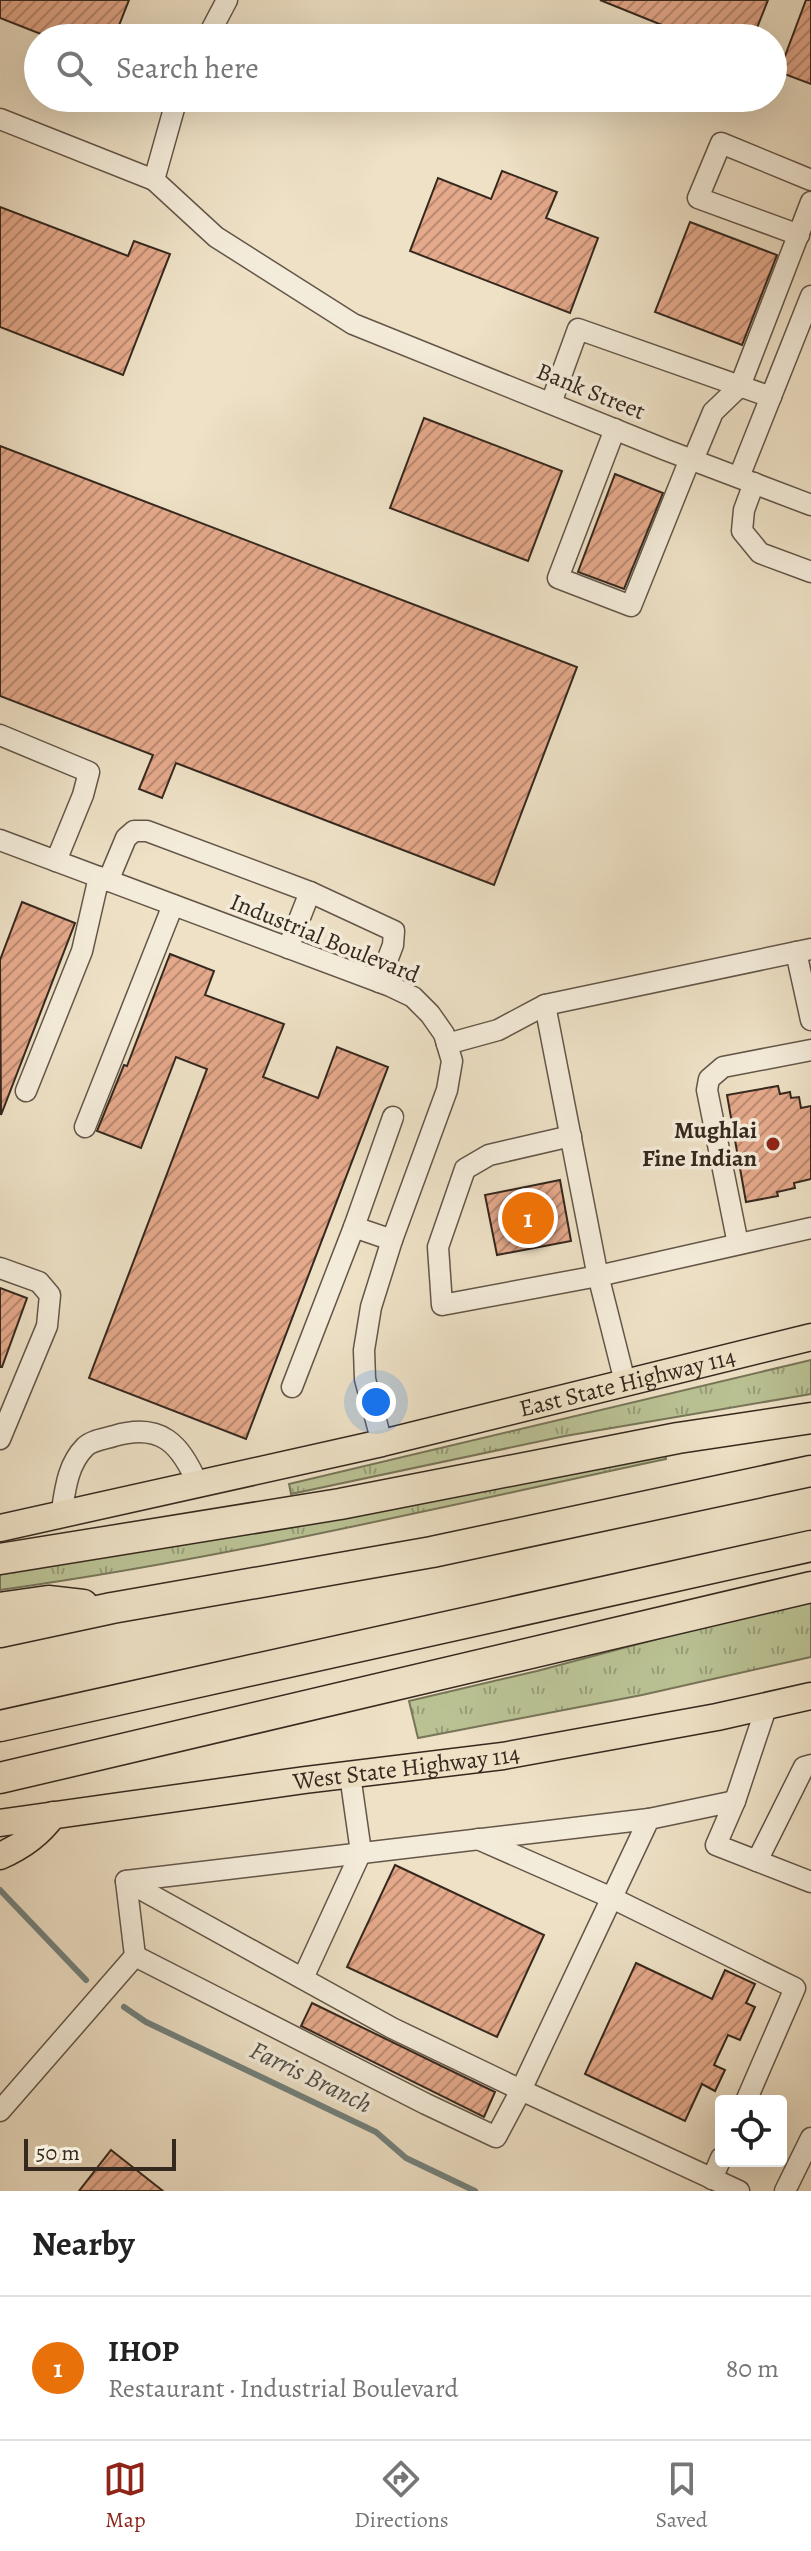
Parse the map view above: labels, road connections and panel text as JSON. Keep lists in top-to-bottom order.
{
  "streets": {
    "main road": ["East State Highway 114", "West State Highway 114"],
    "street": ["Bank Street", "Industrial Boulevard"]
  },
  "crossings": [
    ["Industrial Boulevard", "East State Highway 114"]
  ],
  "water": ["Farris Branch"],
  "places": ["Mughlai Fine Indian"],
  "scale_bar": "50 m",
  "page": {
    "search": "Search here",
    "pins": "1",
    "scale": "50 m",
    "heading": "Nearby",
    "list": [
      {
        "mark": "1",
        "name": "IHOP",
        "note": "Restaurant · Industrial Boulevard",
        "value": "80 m"
      }
    ],
    "nav": ["Map", "Directions", "Saved"]
  }
}
